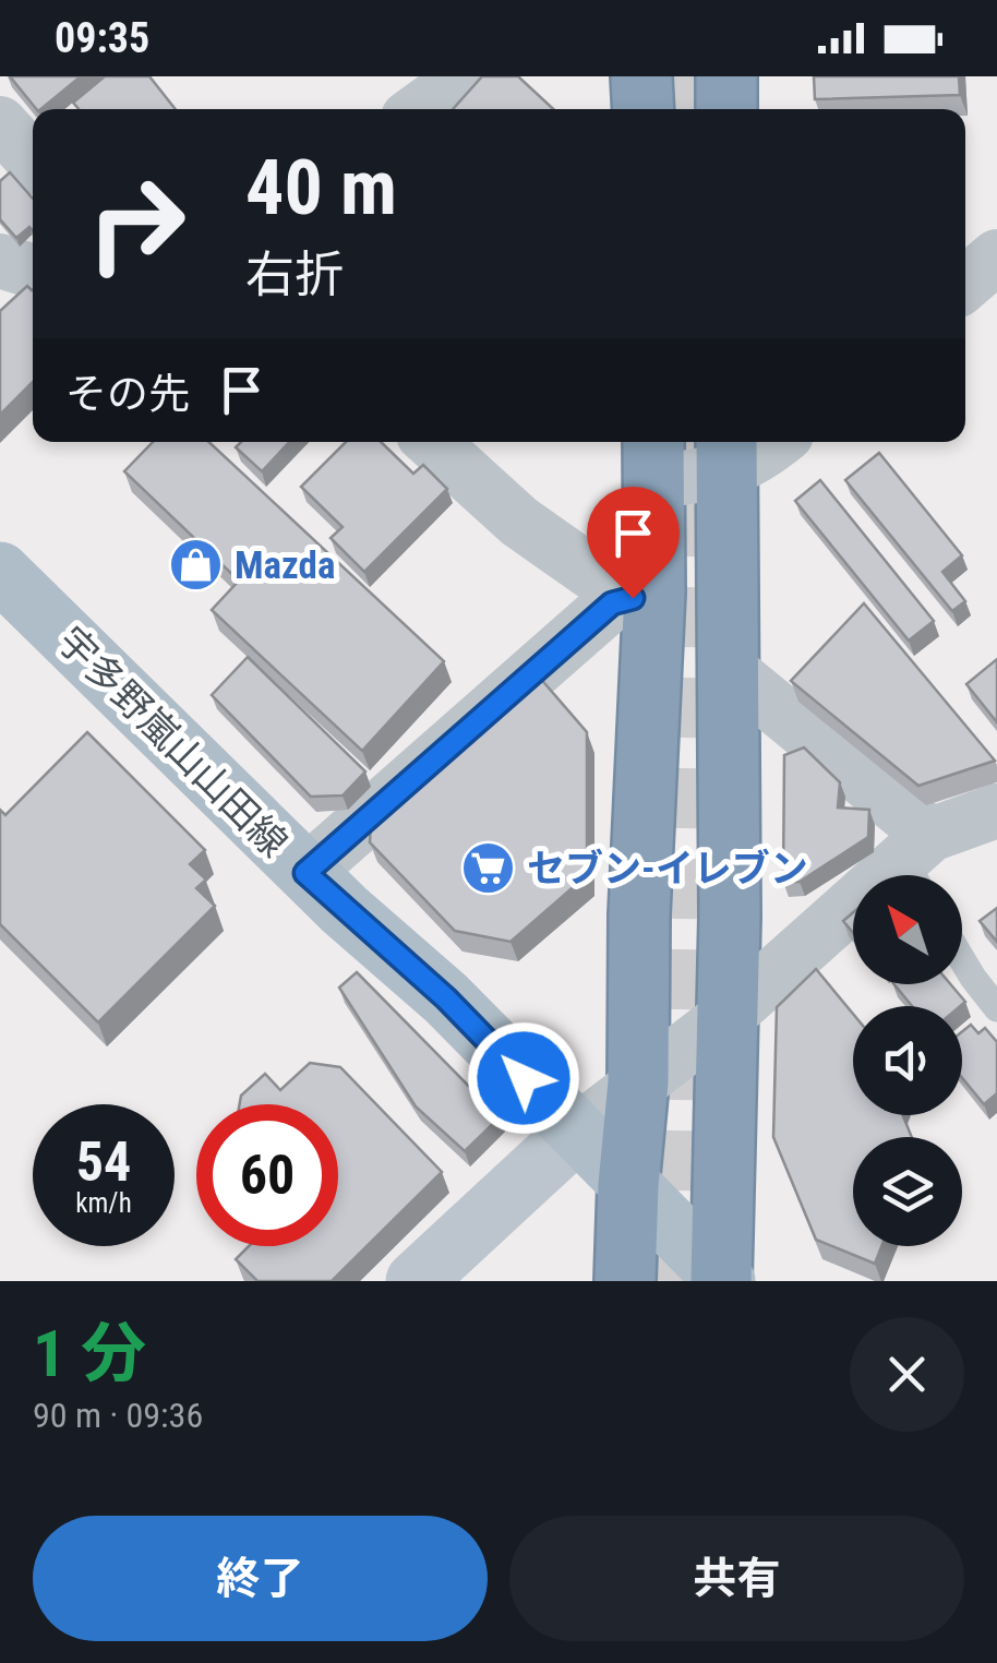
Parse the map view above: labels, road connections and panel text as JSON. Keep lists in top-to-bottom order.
{
  "streets": {
    "main road": ["宇多野嵐山山田線"]
  },
  "places": {
    "shop": ["Mazda"],
    "supermarket": ["セブン-イレブン"]
  },
  "north": "top left",
  "page": {
    "status": "09:35",
    "turn": ["40 m", "右折"],
    "then": "その先",
    "speed": "54 km/h",
    "limit": "60",
    "heading": ["1 分", "90 m · 09:36"],
    "buttons": ["終了", "共有"]
  }
}
